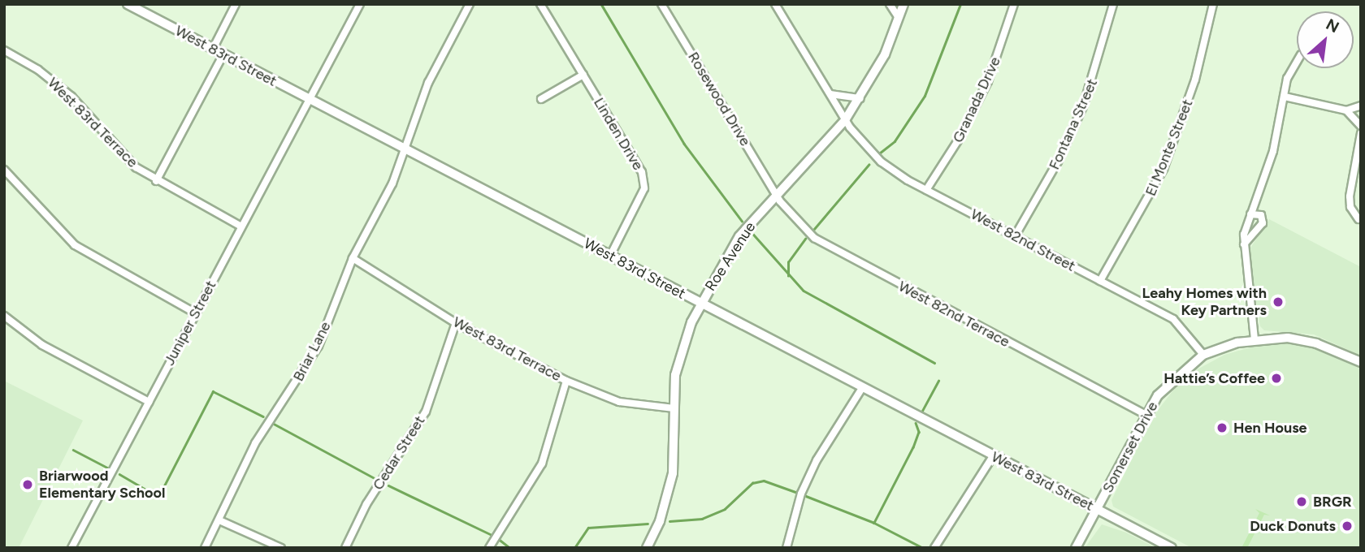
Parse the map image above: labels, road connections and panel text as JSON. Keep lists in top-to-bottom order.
{
  "streets": {
    "main road": ["Roe Avenue"],
    "street": [
      "West 83rd Street",
      "Rosewood Drive",
      "Granada Drive",
      "West 83rd Terrace",
      "Fontana Street",
      "Linden Drive",
      "El Monte Street",
      "West 82nd Street",
      "West 82nd Terrace",
      "Juniper Street",
      "Briar Lane",
      "Somerset Drive",
      "Cedar Street"
    ]
  },
  "crossings": [
    ["West 83rd Street", "Linden Drive"],
    ["West 83rd Street", "Roe Avenue"],
    ["West 83rd Street", "Juniper Street"],
    ["West 83rd Street", "Briar Lane"],
    ["West 83rd Street", "Somerset Drive"],
    ["Rosewood Drive", "Roe Avenue"],
    ["Rosewood Drive", "West 82nd Terrace"],
    ["Granada Drive", "West 82nd Street"],
    ["West 83rd Terrace", "Roe Avenue"],
    ["West 83rd Terrace", "Juniper Street"],
    ["West 83rd Terrace", "Briar Lane"],
    ["West 83rd Terrace", "Cedar Street"],
    ["Fontana Street", "West 82nd Street"],
    ["El Monte Street", "West 82nd Street"],
    ["West 82nd Street", "Roe Avenue"],
    ["West 82nd Street", "Somerset Drive"],
    ["Roe Avenue", "West 82nd Terrace"],
    ["West 82nd Terrace", "Somerset Drive"]
  ],
  "places": [
    "Leahy Homes with Key Partners",
    "Hattie’s Coffee",
    "Hen House",
    "Briarwood Elementary School",
    "BRGR",
    "Duck Donuts"
  ],
  "north": "top right"
}
